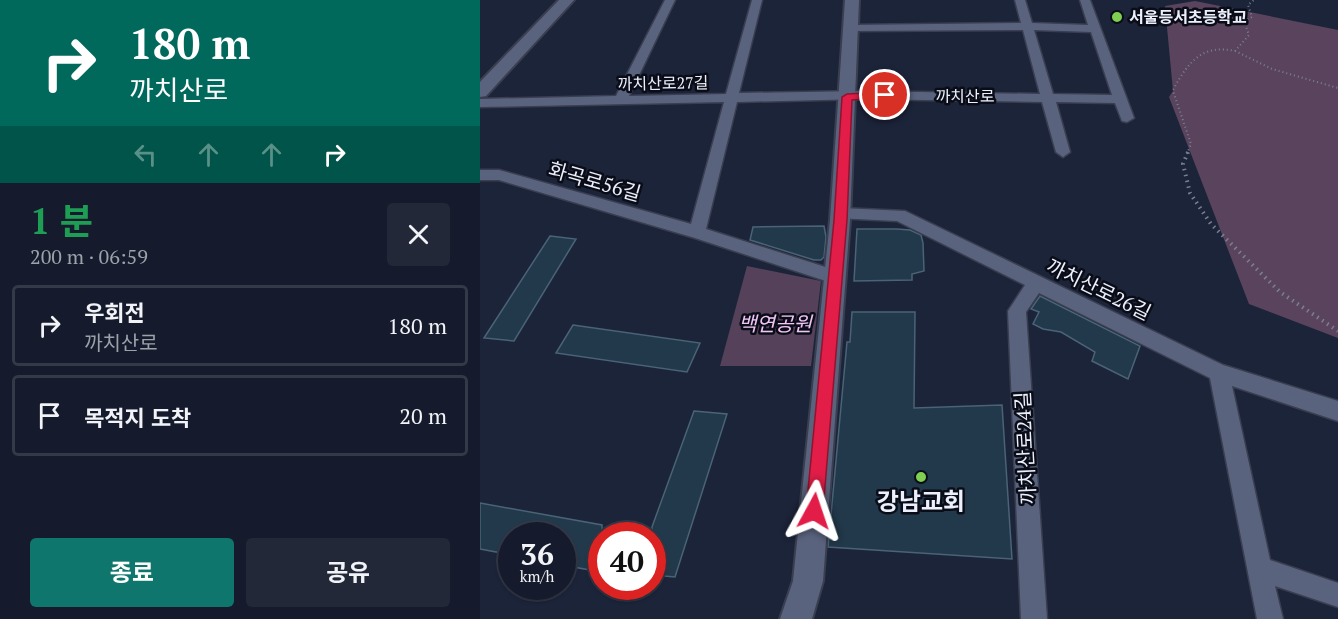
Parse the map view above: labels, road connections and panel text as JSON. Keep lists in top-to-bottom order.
{
  "streets": {
    "street": [
      "까치산로27길",
      "까치산로",
      "화곡로56길",
      "까치산로26길",
      "까치산로24길"
    ]
  },
  "crossings": [
    ["까치산로27길", "까치산로"],
    ["까치산로26길", "까치산로24길"]
  ],
  "parks": ["백연공원"],
  "places": ["서울등서초등학교", "강남교회"],
  "page": {
    "turn": ["180 m", "까치산로"],
    "heading": ["1 분", "200 m · 06:59"],
    "list": [
      {
        "name": "우회전",
        "note": "까치산로",
        "value": "180 m"
      },
      {
        "name": "목적지 도착",
        "value": "20 m"
      }
    ],
    "speed": "36 km/h",
    "limit": "40",
    "buttons": ["종료", "공유"]
  }
}
